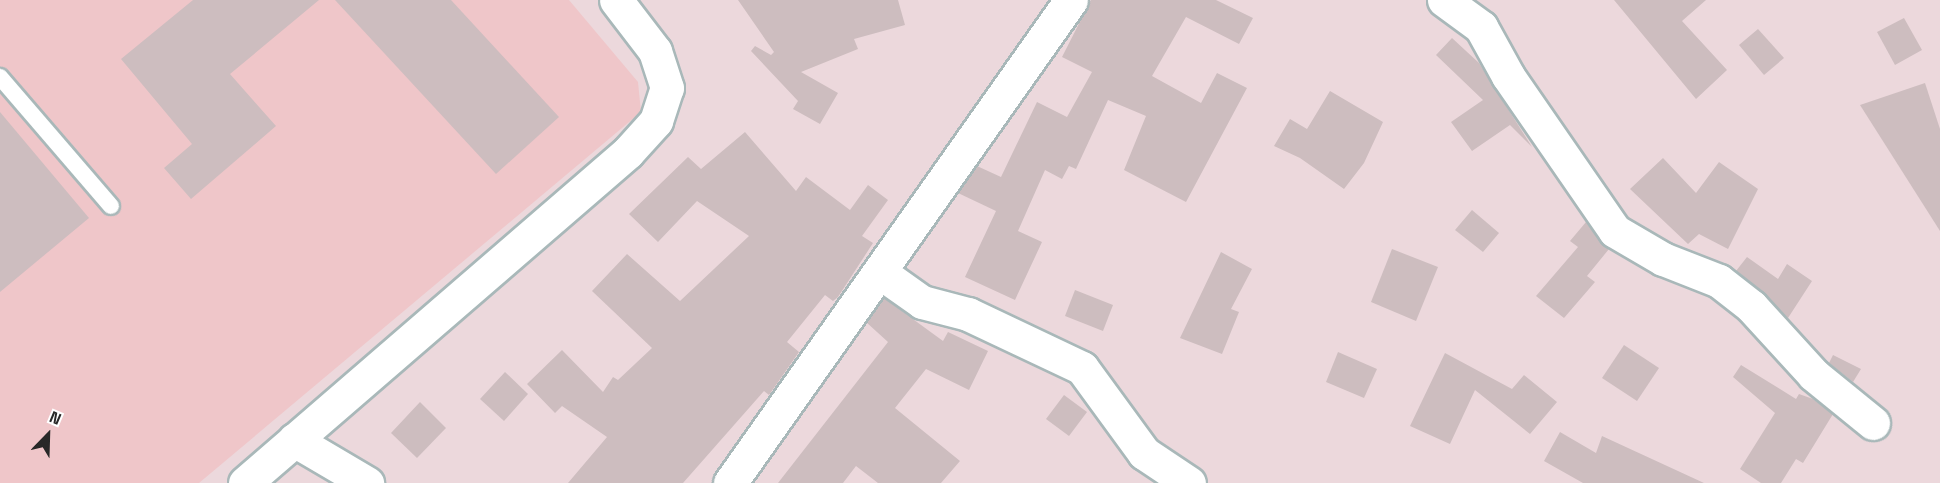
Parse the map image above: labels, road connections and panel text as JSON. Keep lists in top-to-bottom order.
{
  "north": "top right"
}
